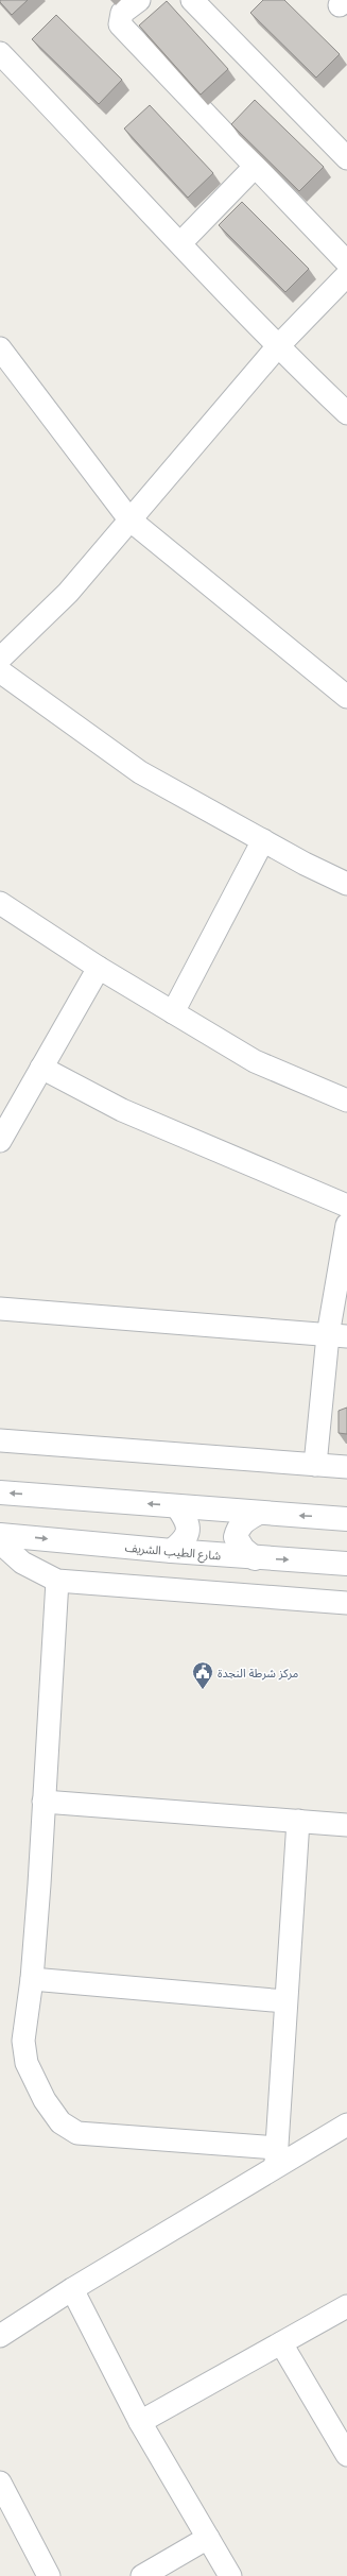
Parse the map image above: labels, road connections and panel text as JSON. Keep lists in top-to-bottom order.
{
  "streets": {
    "main road": ["شارع الطيب الشريف"]
  },
  "places": {
    "public building": ["مركز شرطة النجدة"]
  }
}
